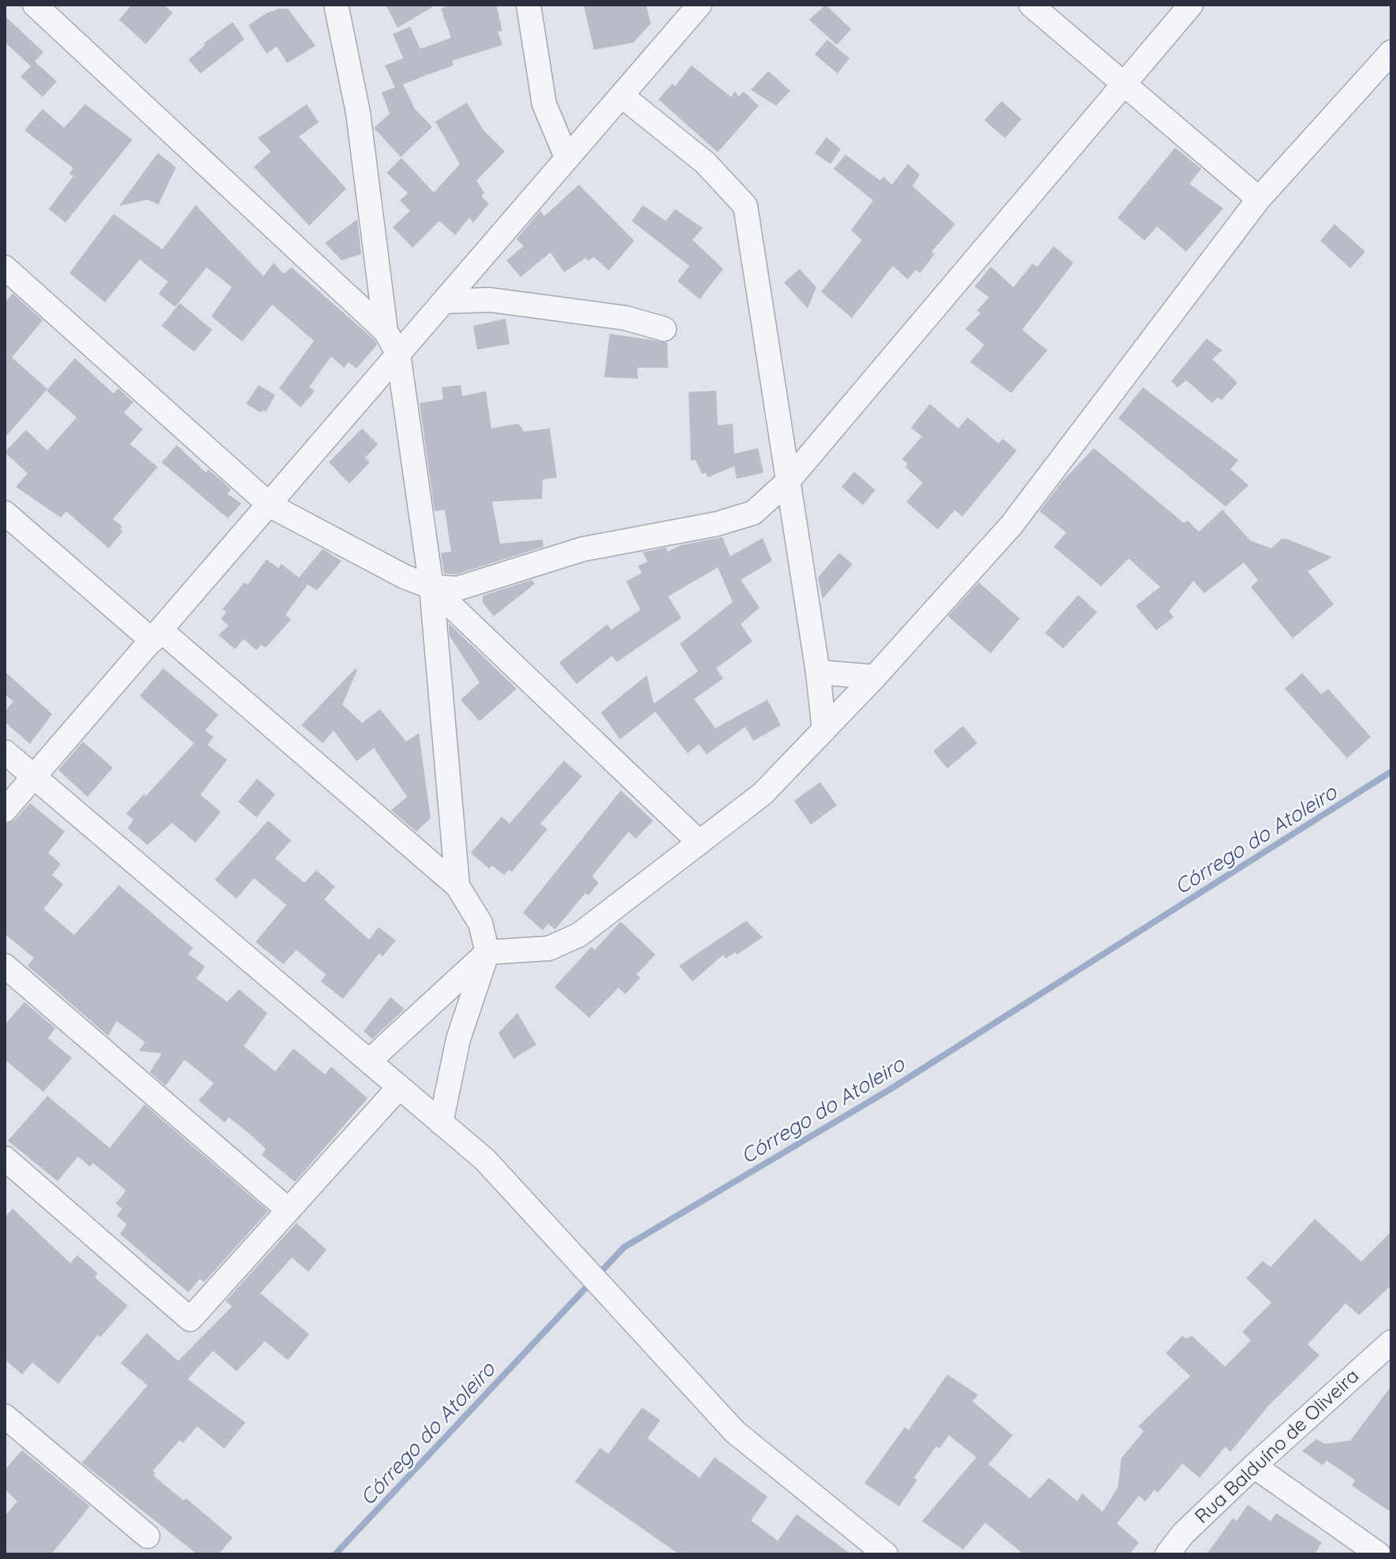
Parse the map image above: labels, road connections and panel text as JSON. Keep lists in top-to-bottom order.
{
  "streets": {
    "street": ["Rua Balduíno de Oliveira"]
  },
  "water": ["Córrego do Atoleiro"]
}
